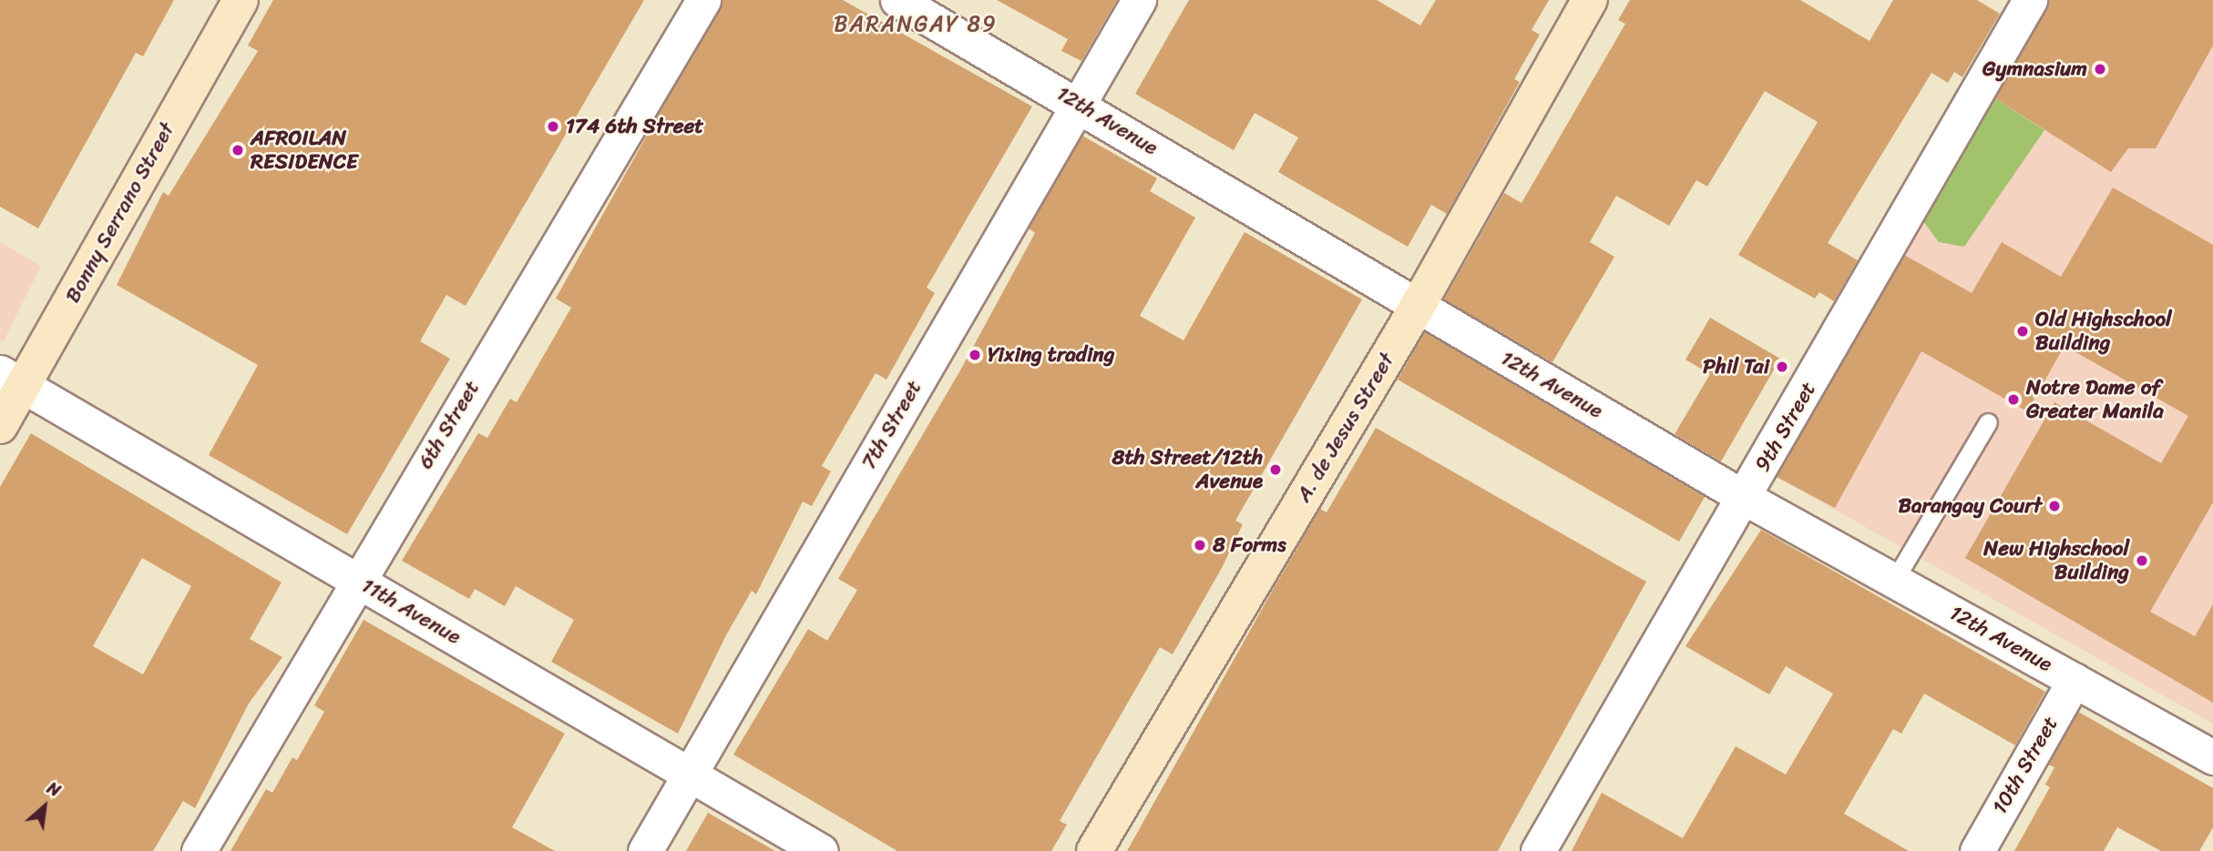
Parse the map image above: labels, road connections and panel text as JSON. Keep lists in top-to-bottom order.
{
  "streets": {
    "main road": ["Bonny Serrano Street", "A. de Jesus Street"],
    "street": [
      "12th Avenue",
      "6th Street",
      "7th Street",
      "9th Street",
      "11th Avenue",
      "10th Street"
    ]
  },
  "crossings": [
    ["12th Avenue", "7th Street"],
    ["12th Avenue", "9th Street"],
    ["12th Avenue", "A. de Jesus Street"],
    ["12th Avenue", "10th Street"],
    ["Bonny Serrano Street", "11th Avenue"],
    ["6th Street", "11th Avenue"],
    ["7th Street", "11th Avenue"]
  ],
  "districts": ["BARANGAY 89"],
  "places": [
    "Gymnasium",
    "174 6th Street",
    "AFROILAN RESIDENCE",
    "Old Highschool Building",
    "Yixing trading",
    "Phil Tai",
    "Notre Dame of Greater Manila",
    "8th Street/12th Avenue",
    "Barangay Court",
    "8 Forms",
    "New Highschool Building"
  ],
  "north": "top right"
}
